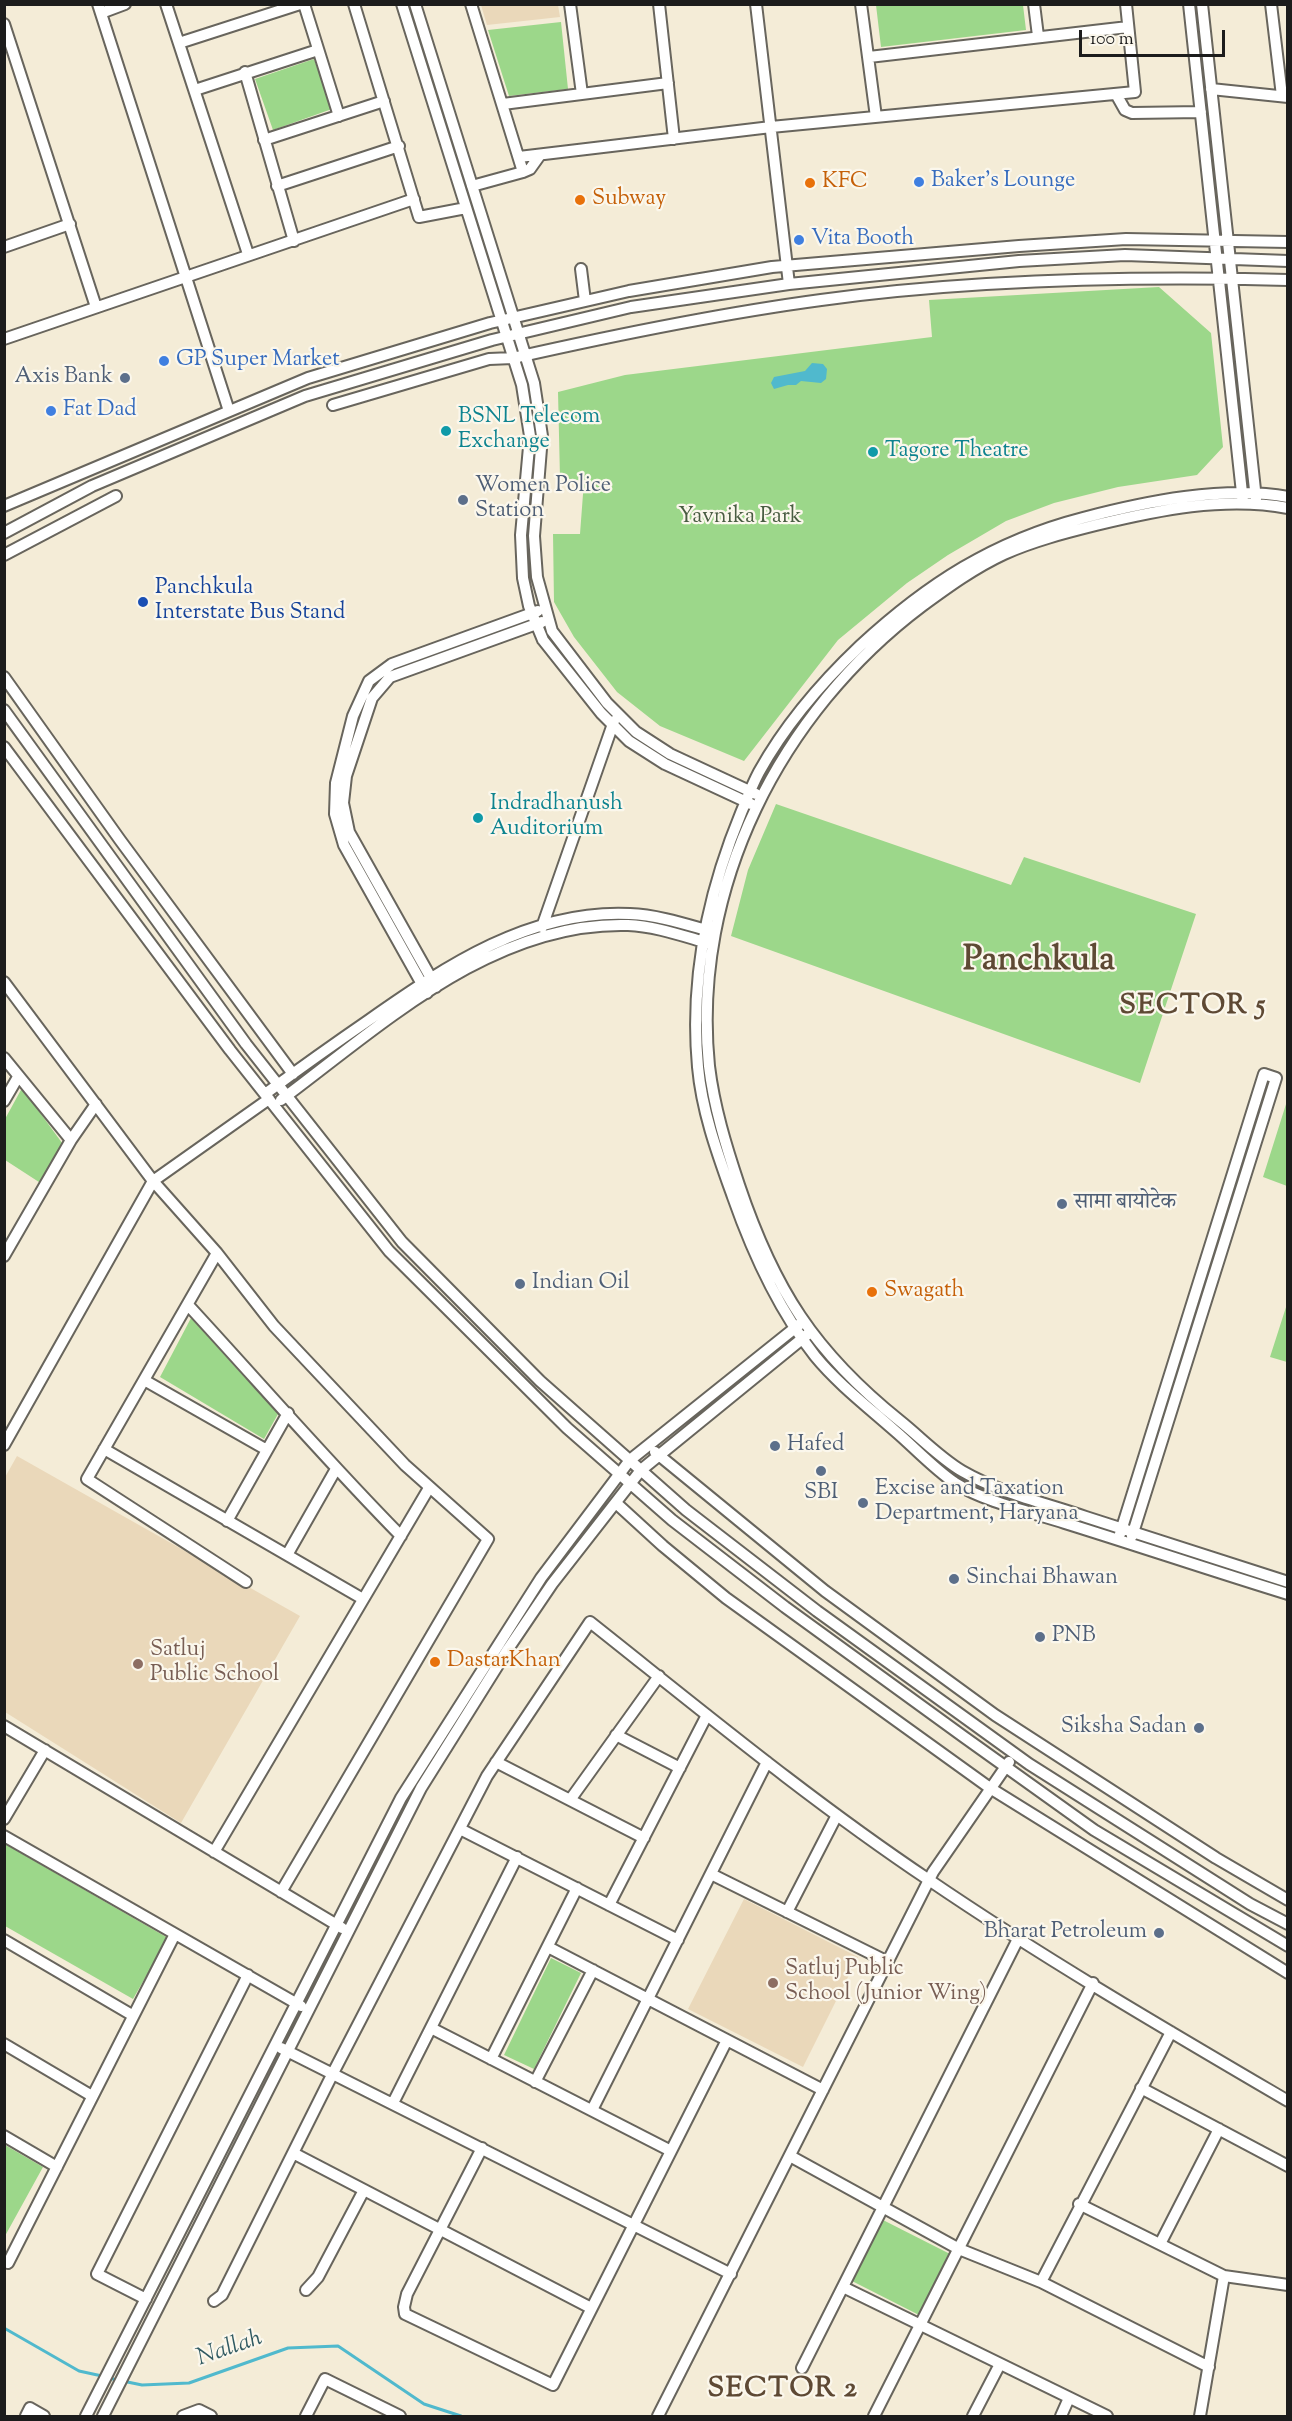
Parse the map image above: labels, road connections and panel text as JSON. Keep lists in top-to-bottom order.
{
  "districts": ["Panchkula", "SECTOR 5", "SECTOR 2"],
  "water": ["Nallah"],
  "parks": ["Yavnika Park"],
  "places": [
    "Baker's Lounge",
    "KFC",
    "Subway",
    "Vita Booth",
    "GP Super Market",
    "Axis Bank",
    "Fat Dad",
    "BSNL Telecom Exchange",
    "Tagore Theatre",
    "Women Police Station",
    "Panchkula Interstate Bus Stand",
    "Indradhanush Auditorium",
    "सामा बायोटेक",
    "Indian Oil",
    "Swagath",
    "Hafed",
    "SBI",
    "Excise and Taxation Department, Haryana",
    "Sinchai Bhawan",
    "PNB",
    "DastarKhan",
    "Satluj Public School",
    "Siksha Sadan",
    "Bharat Petroleum",
    "Satluj Public School (Junior Wing)"
  ],
  "scale_bar": "100 m"
}
